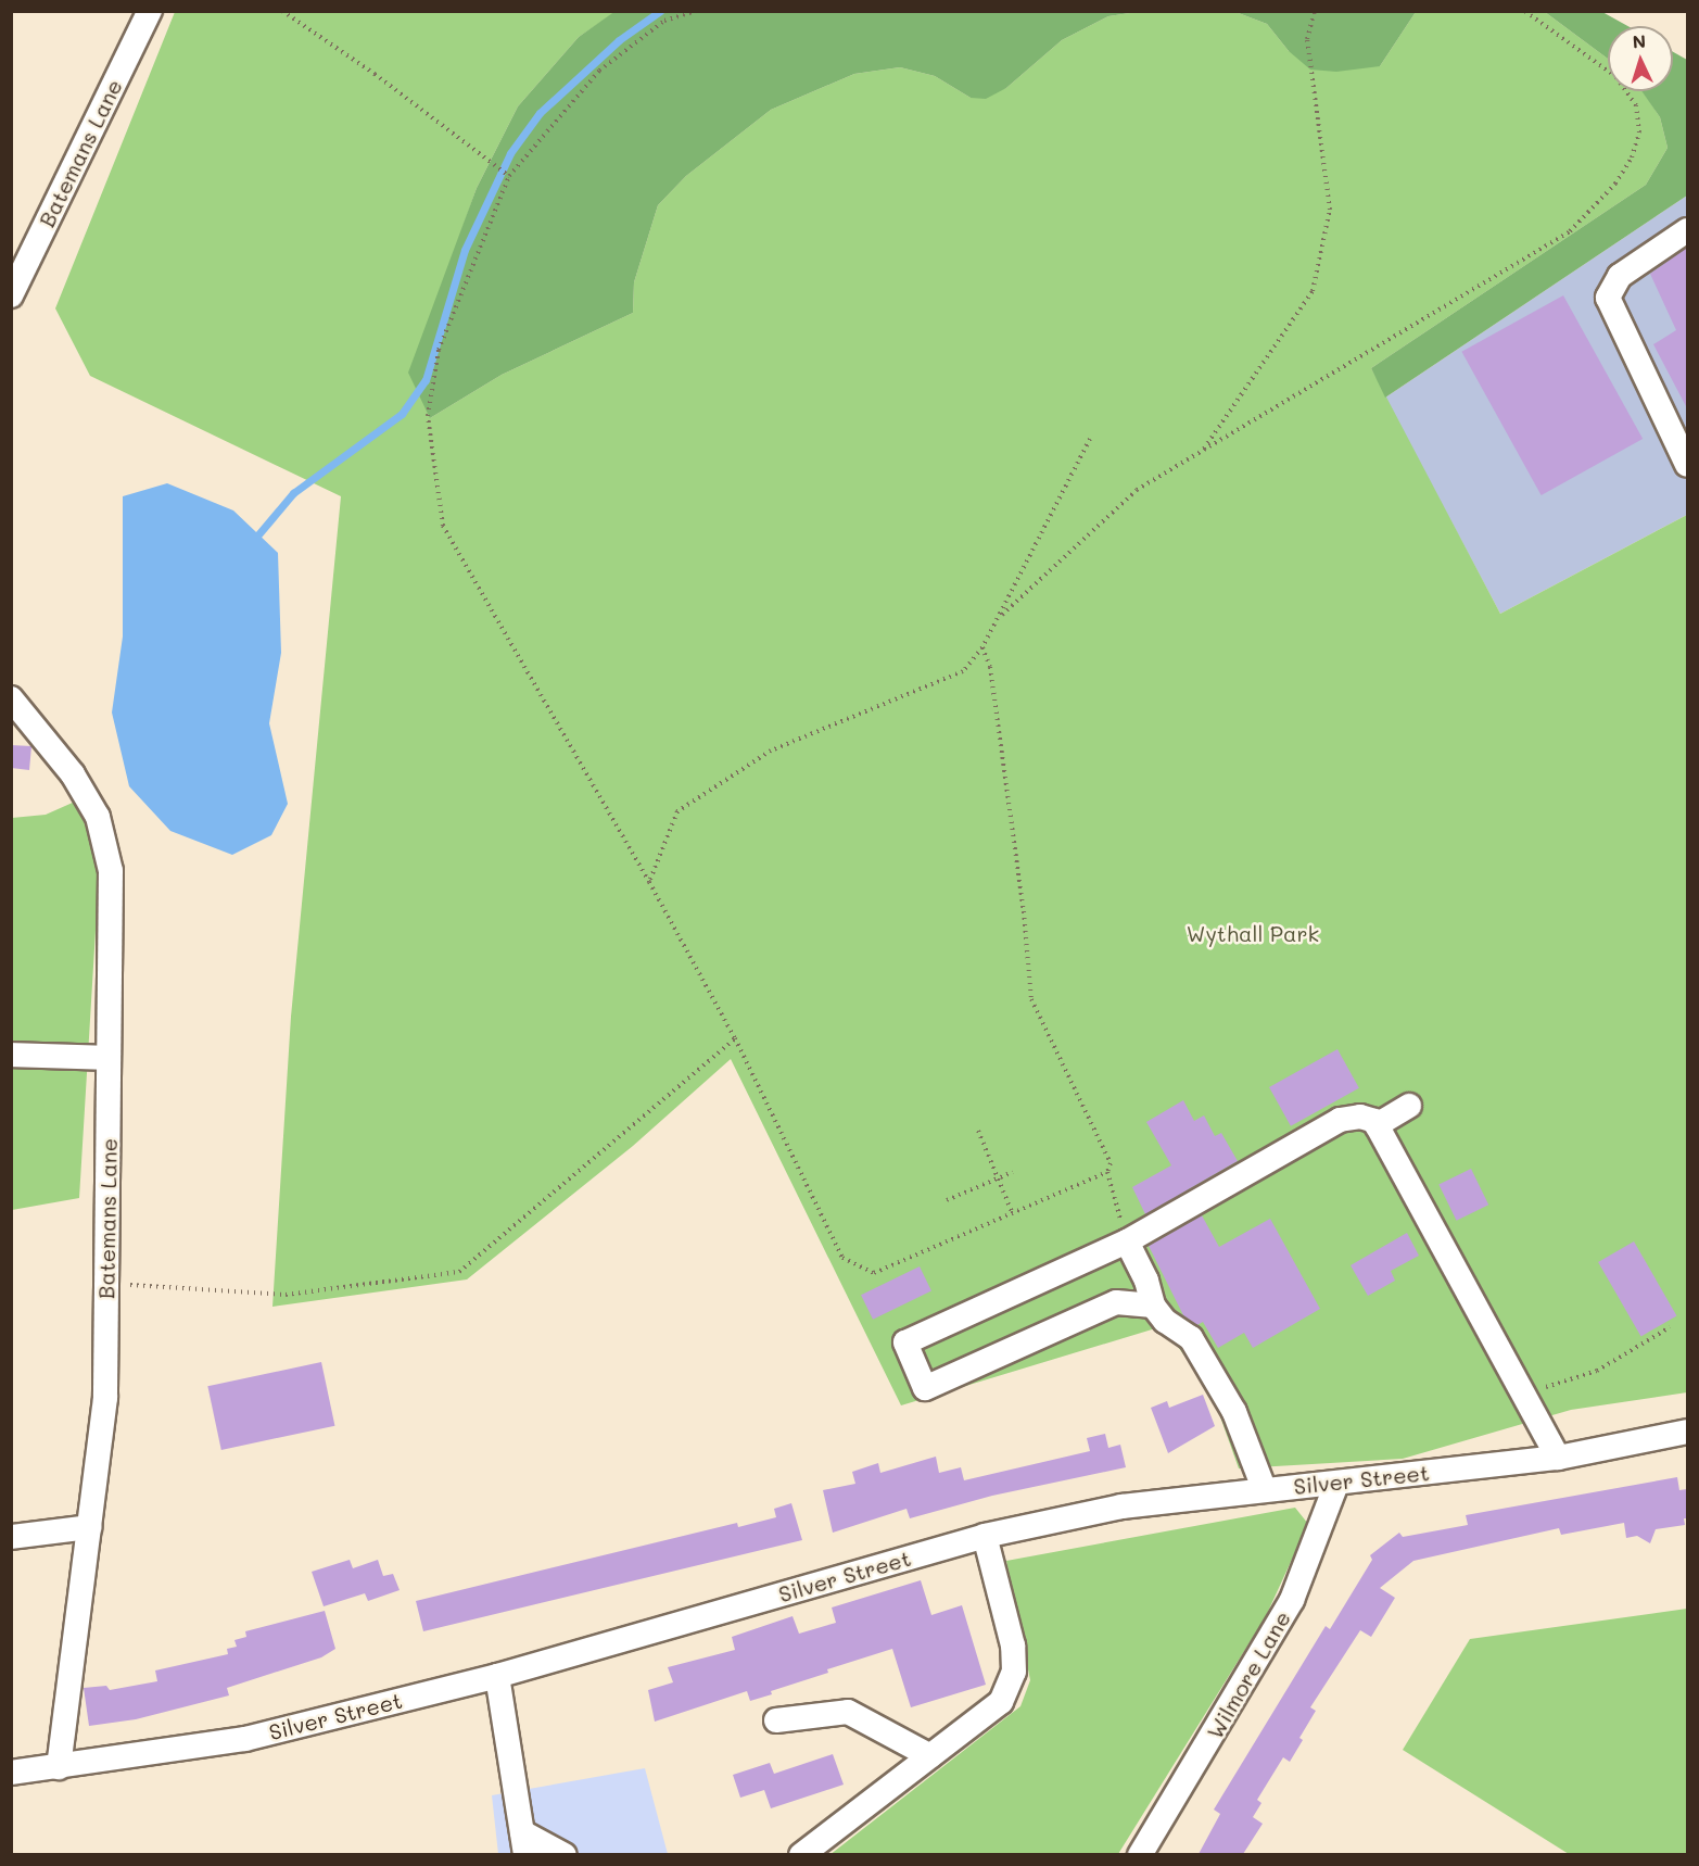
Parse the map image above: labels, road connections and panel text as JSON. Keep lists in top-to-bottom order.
{
  "streets": {
    "street": ["Batemans Lane", "Silver Street", "Wilmore Lane"]
  },
  "crossings": [
    ["Batemans Lane", "Silver Street"],
    ["Silver Street", "Wilmore Lane"]
  ],
  "parks": ["Wythall Park"],
  "north": "top"
}
